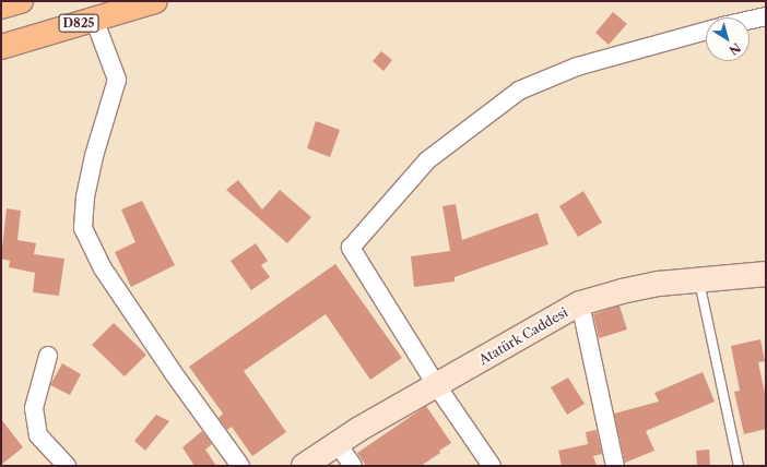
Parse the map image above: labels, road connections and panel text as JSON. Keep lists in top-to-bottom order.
{
  "streets": {
    "highway": ["D825"],
    "main road": ["Atatürk Caddesi"]
  },
  "north": "bottom right"
}
